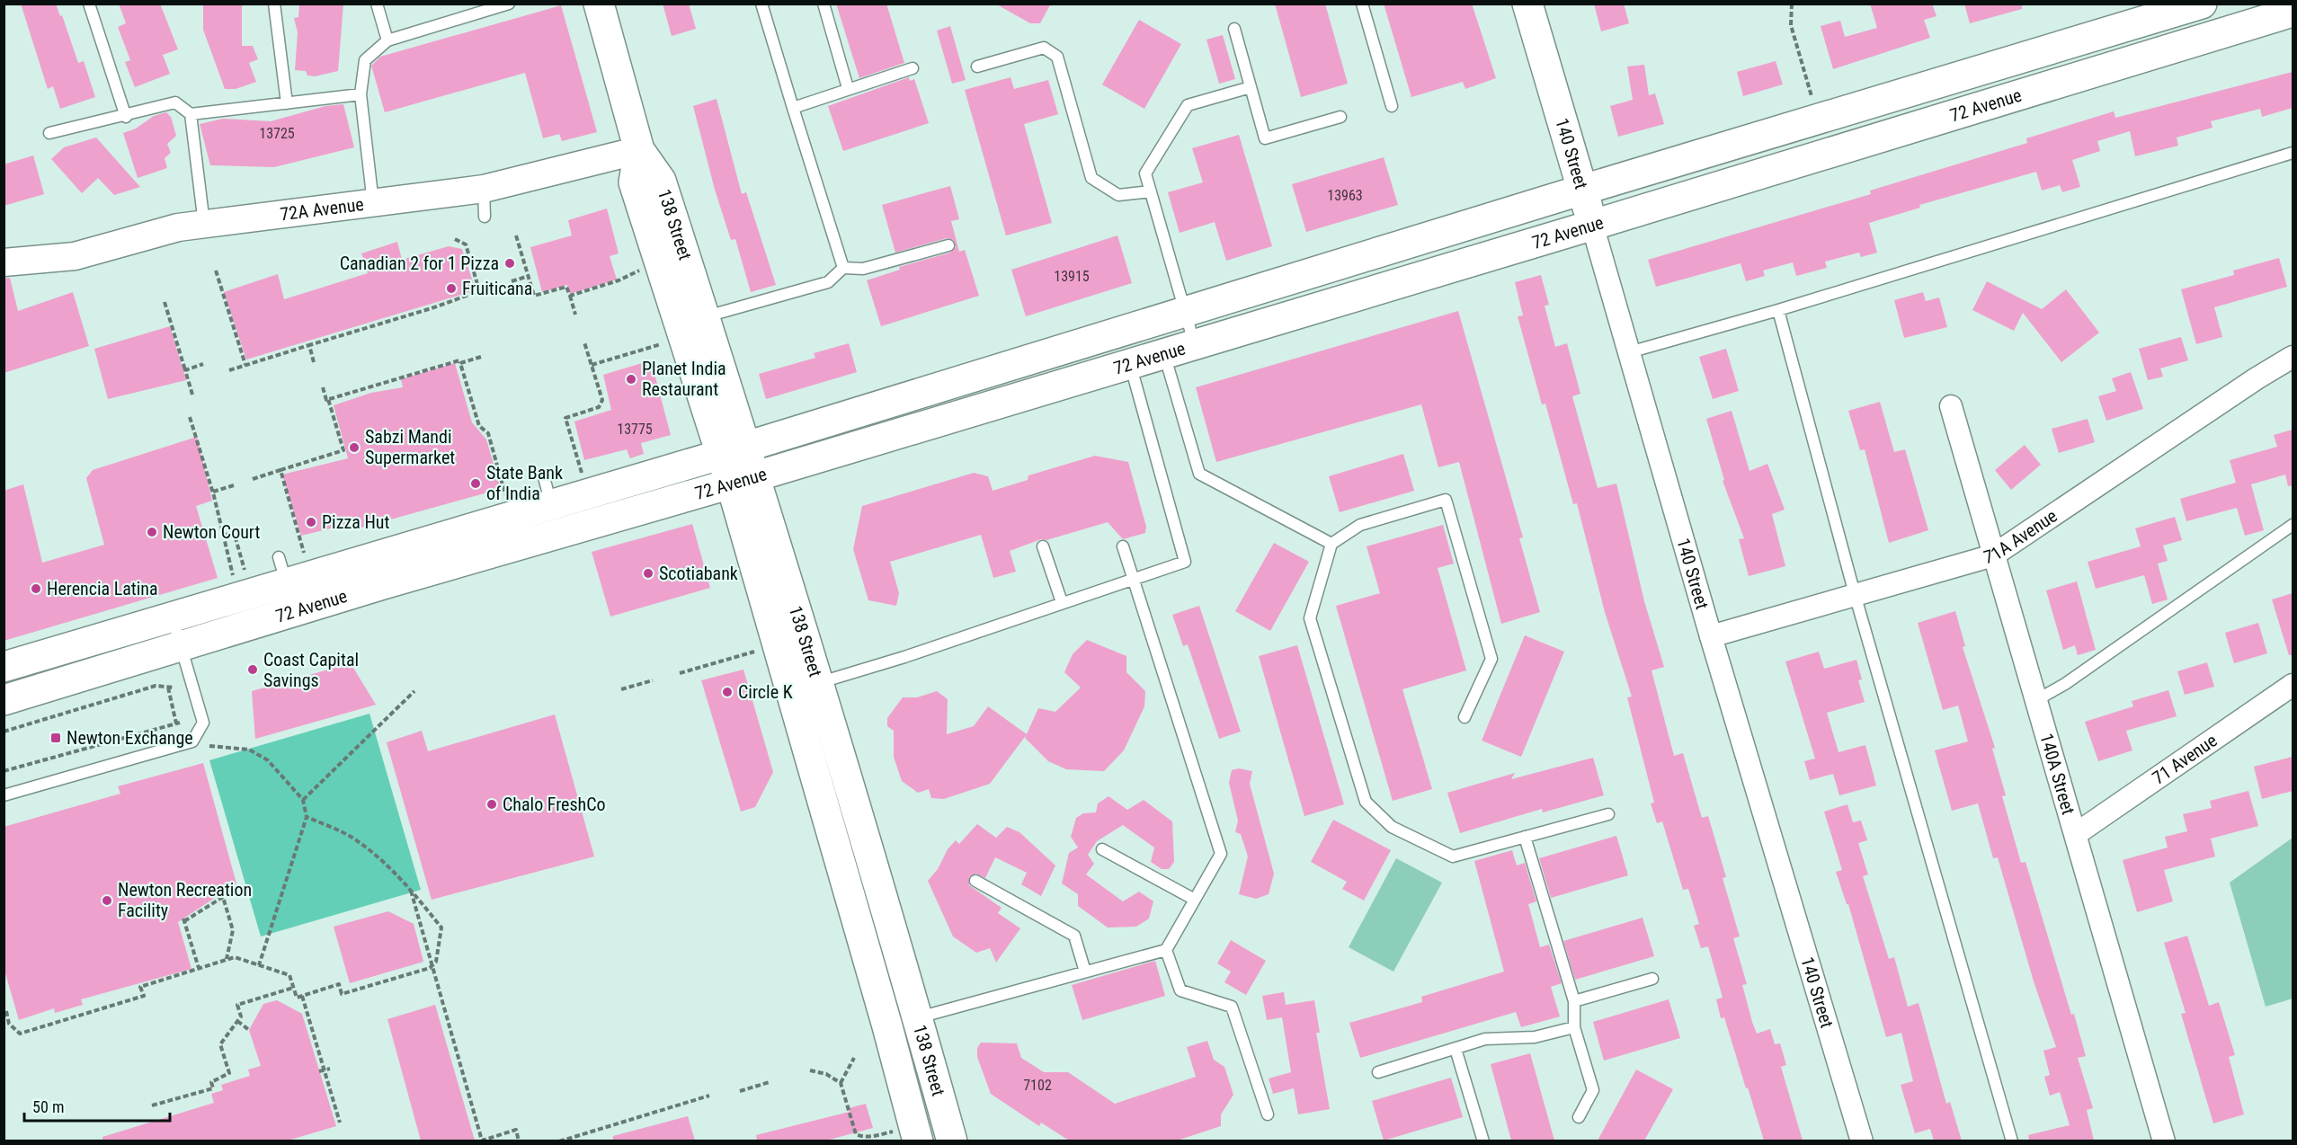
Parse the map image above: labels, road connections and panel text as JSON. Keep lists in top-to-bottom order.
{
  "streets": {
    "main road": ["72 Avenue", "140 Street", "138 Street"],
    "street": [
      "72A Avenue",
      "71A Avenue",
      "71 Avenue",
      "140A Street"
    ]
  },
  "crossings": [
    ["72 Avenue", "140 Street"],
    ["72 Avenue", "138 Street"],
    ["140 Street", "71A Avenue"],
    ["72A Avenue", "138 Street"],
    ["71A Avenue", "140A Street"],
    ["71 Avenue", "140A Street"]
  ],
  "places": {
    "other": [
      "Canadian 2 for 1 Pizza",
      "Fruiticana",
      "Planet India Restaurant",
      "Sabzi Mandi Supermarket",
      "State Bank of India",
      "Pizza Hut",
      "Newton Court",
      "Scotiabank",
      "Herencia Latina",
      "Coast Capital Savings",
      "Circle K",
      "Chalo FreshCo",
      "Newton Recreation Facility"
    ],
    "transit": ["Newton Exchange"]
  },
  "house_numbers": [
    "13725",
    "13963",
    "13915",
    "13775",
    "7102"
  ],
  "scale_bar": "50 m"
}
